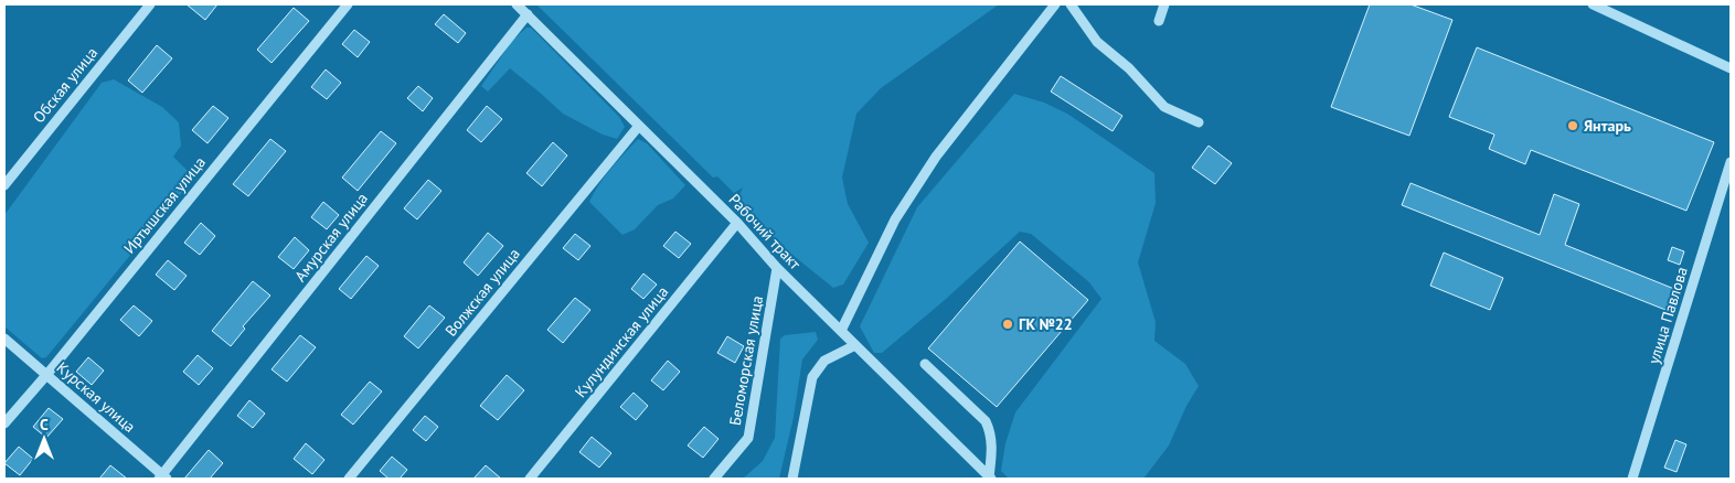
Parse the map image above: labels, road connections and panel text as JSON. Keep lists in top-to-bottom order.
{
  "streets": {
    "street": [
      "Обская улица",
      "Иртышская улица",
      "Рабочий тракт",
      "Амурская улица",
      "Волжская улица",
      "улица Павлова",
      "Кулундинская улица",
      "Беломорская улица",
      "Курская улица"
    ]
  },
  "crossings": [
    ["Иртышская улица", "Курская улица"],
    ["Рабочий тракт", "Амурская улица"],
    ["Рабочий тракт", "Волжская улица"],
    ["Рабочий тракт", "Кулундинская улица"],
    ["Рабочий тракт", "Беломорская улица"],
    ["Амурская улица", "Курская улица"]
  ],
  "places": ["Янтарь", "ГК №22"],
  "north": "top"
}
